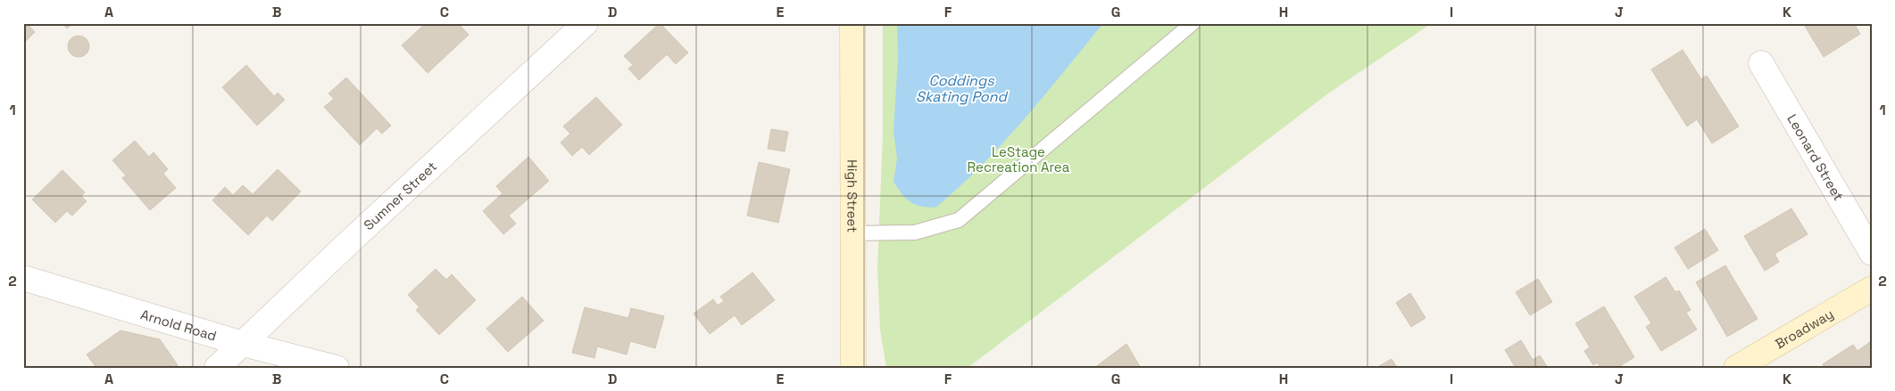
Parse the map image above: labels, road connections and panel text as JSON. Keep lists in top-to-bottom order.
{
  "streets": {
    "street": [
      "Leonard Street",
      "Sumner Street",
      "High Street",
      "Arnold Road",
      "Broadway"
    ]
  },
  "crossings": [
    ["Sumner Street", "Arnold Road"]
  ],
  "water": ["Coddings Skating Pond"],
  "parks": ["LeStage Recreation Area"],
  "grid": {
    "columns": [
      "A",
      "B",
      "C",
      "D",
      "E",
      "F",
      "G",
      "H",
      "I",
      "J",
      "K"
    ],
    "rows": ["1", "2"]
  }
}
